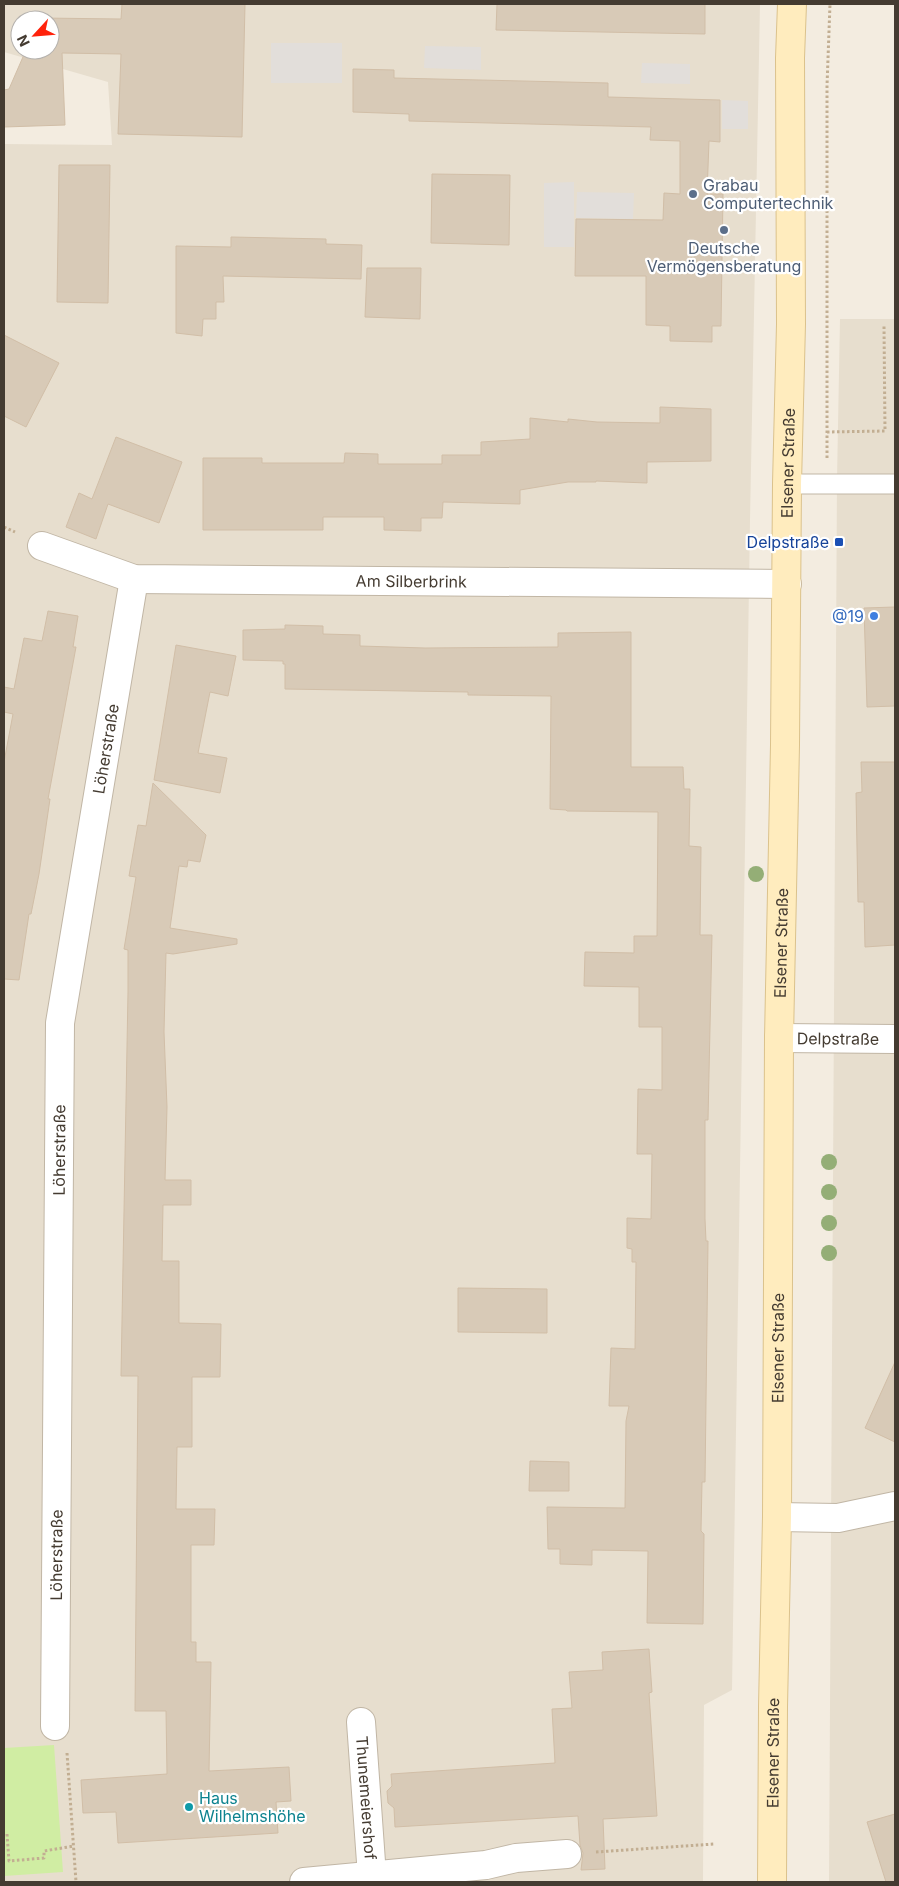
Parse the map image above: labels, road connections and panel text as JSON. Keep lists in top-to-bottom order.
{
  "streets": {
    "street": [
      "Elsener Straße",
      "Am Silberbrink",
      "Löherstraße",
      "Delpstraße",
      "Thunemeiershof"
    ]
  },
  "crossings": [
    ["Elsener Straße", "Am Silberbrink"],
    ["Elsener Straße", "Delpstraße"],
    ["Am Silberbrink", "Löherstraße"]
  ],
  "places": {
    "other": [
      "Grabau Computertechnik",
      "Deutsche Vermögensberatung",
      "@19",
      "Haus Wilhelmshöhe"
    ],
    "transit": ["Delpstraße"]
  },
  "north": "bottom left"
}
